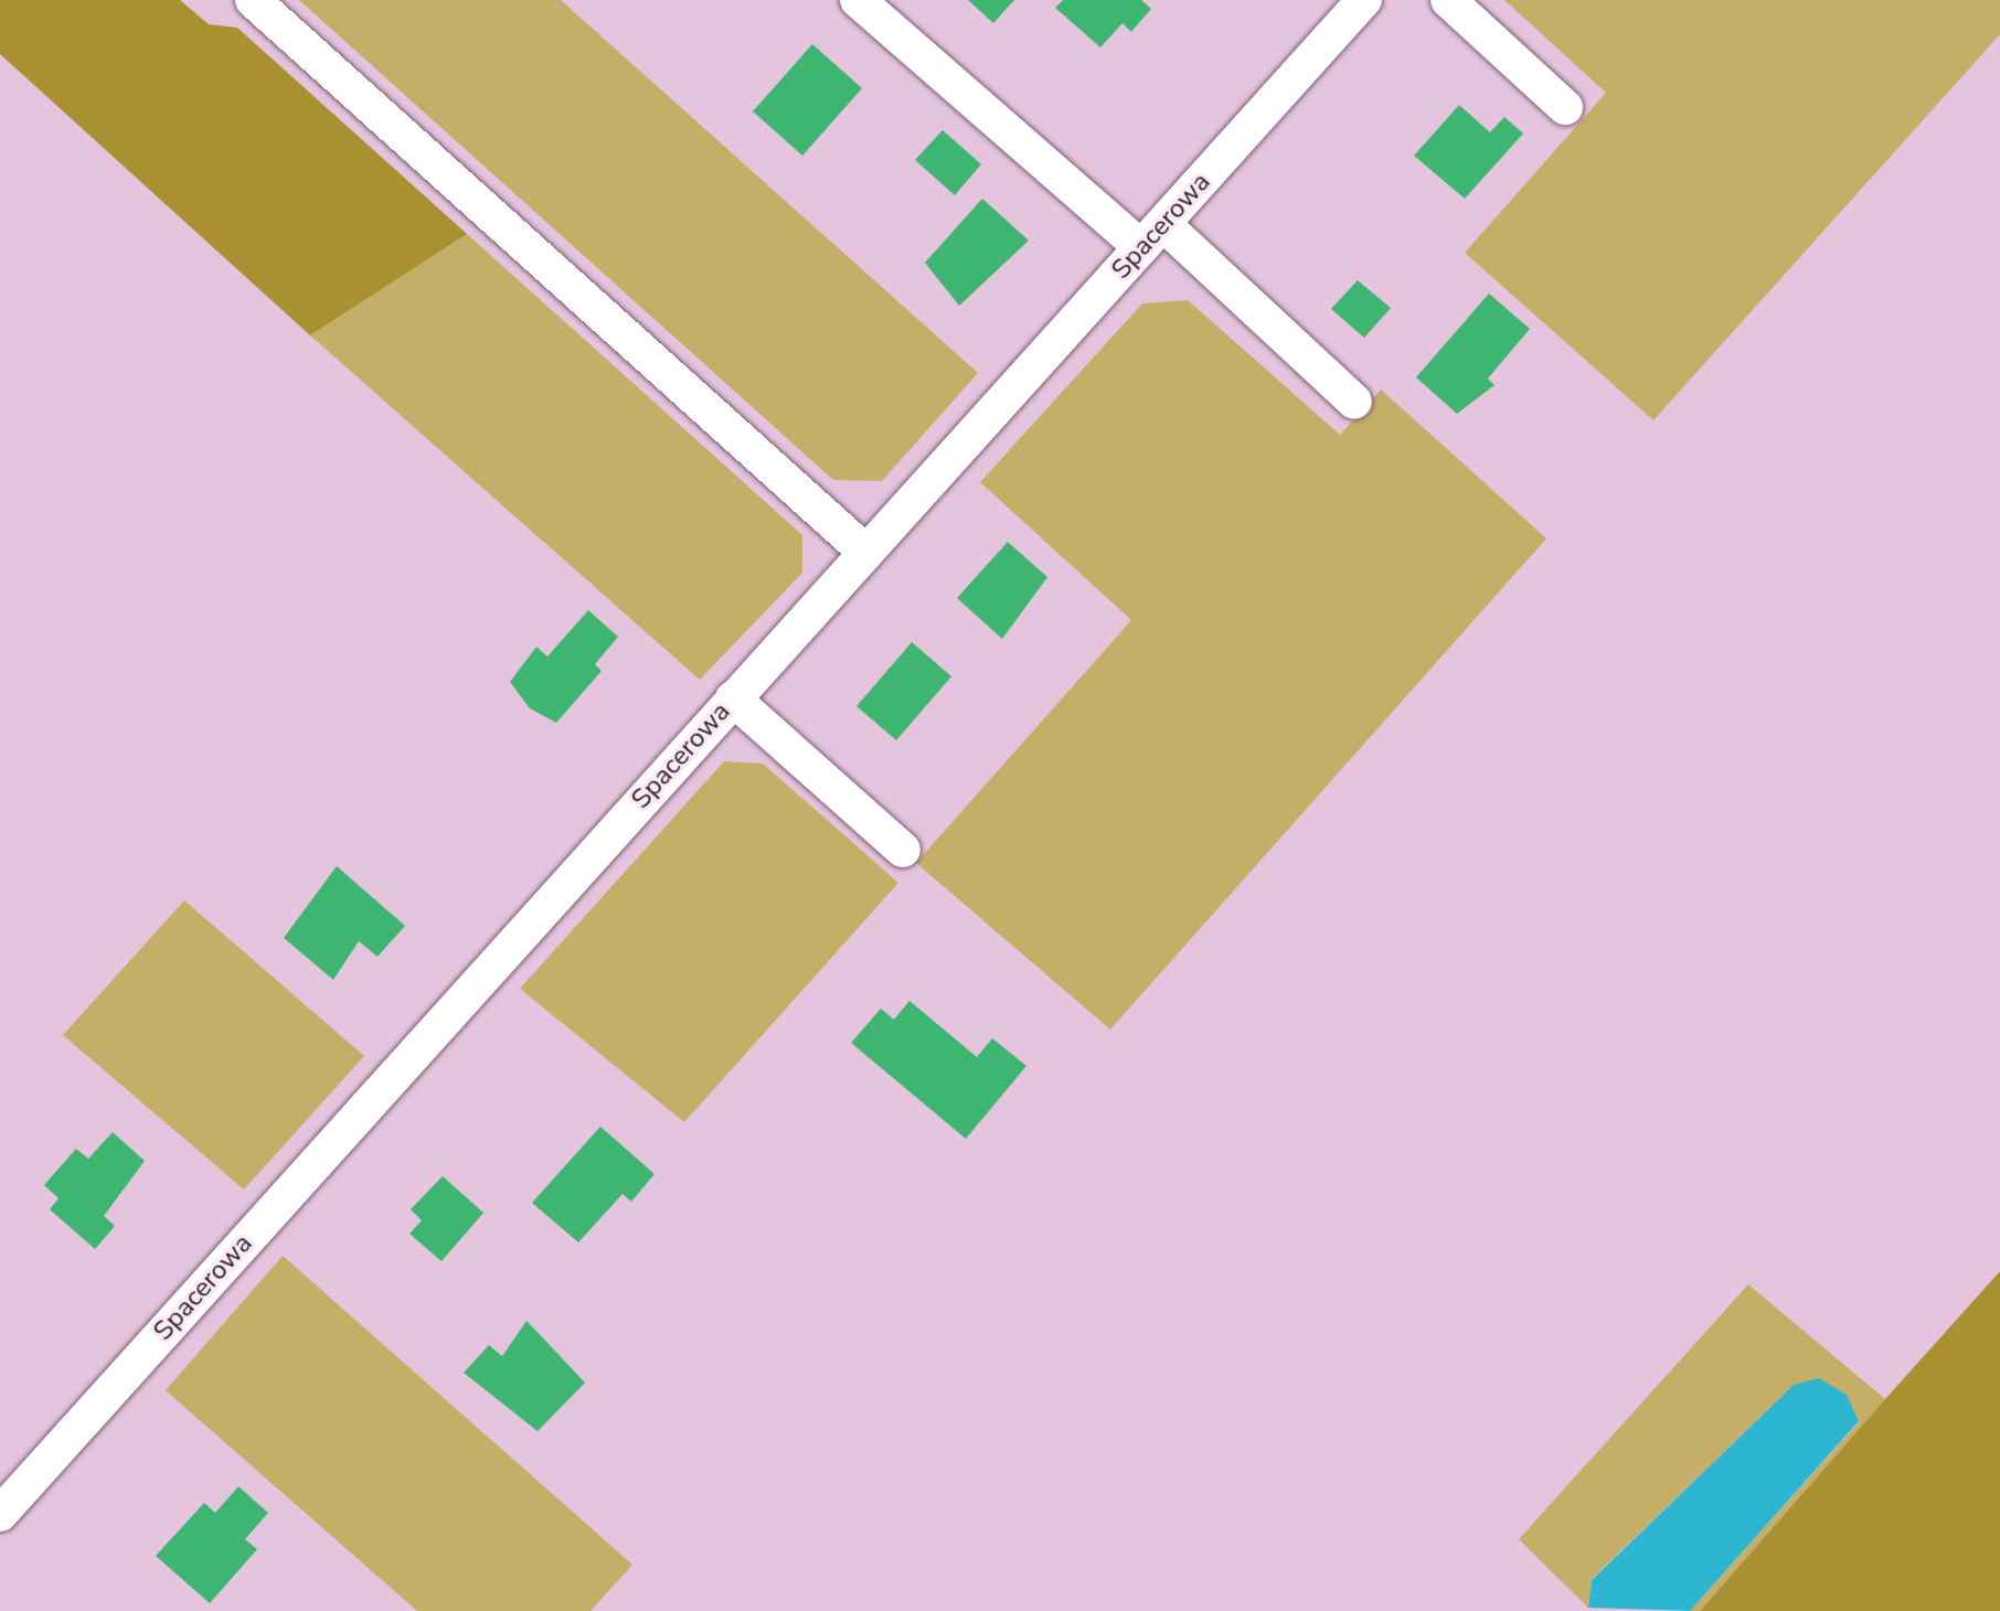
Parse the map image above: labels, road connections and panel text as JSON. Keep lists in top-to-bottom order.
{
  "streets": {
    "street": ["Spacerowa"]
  }
}
